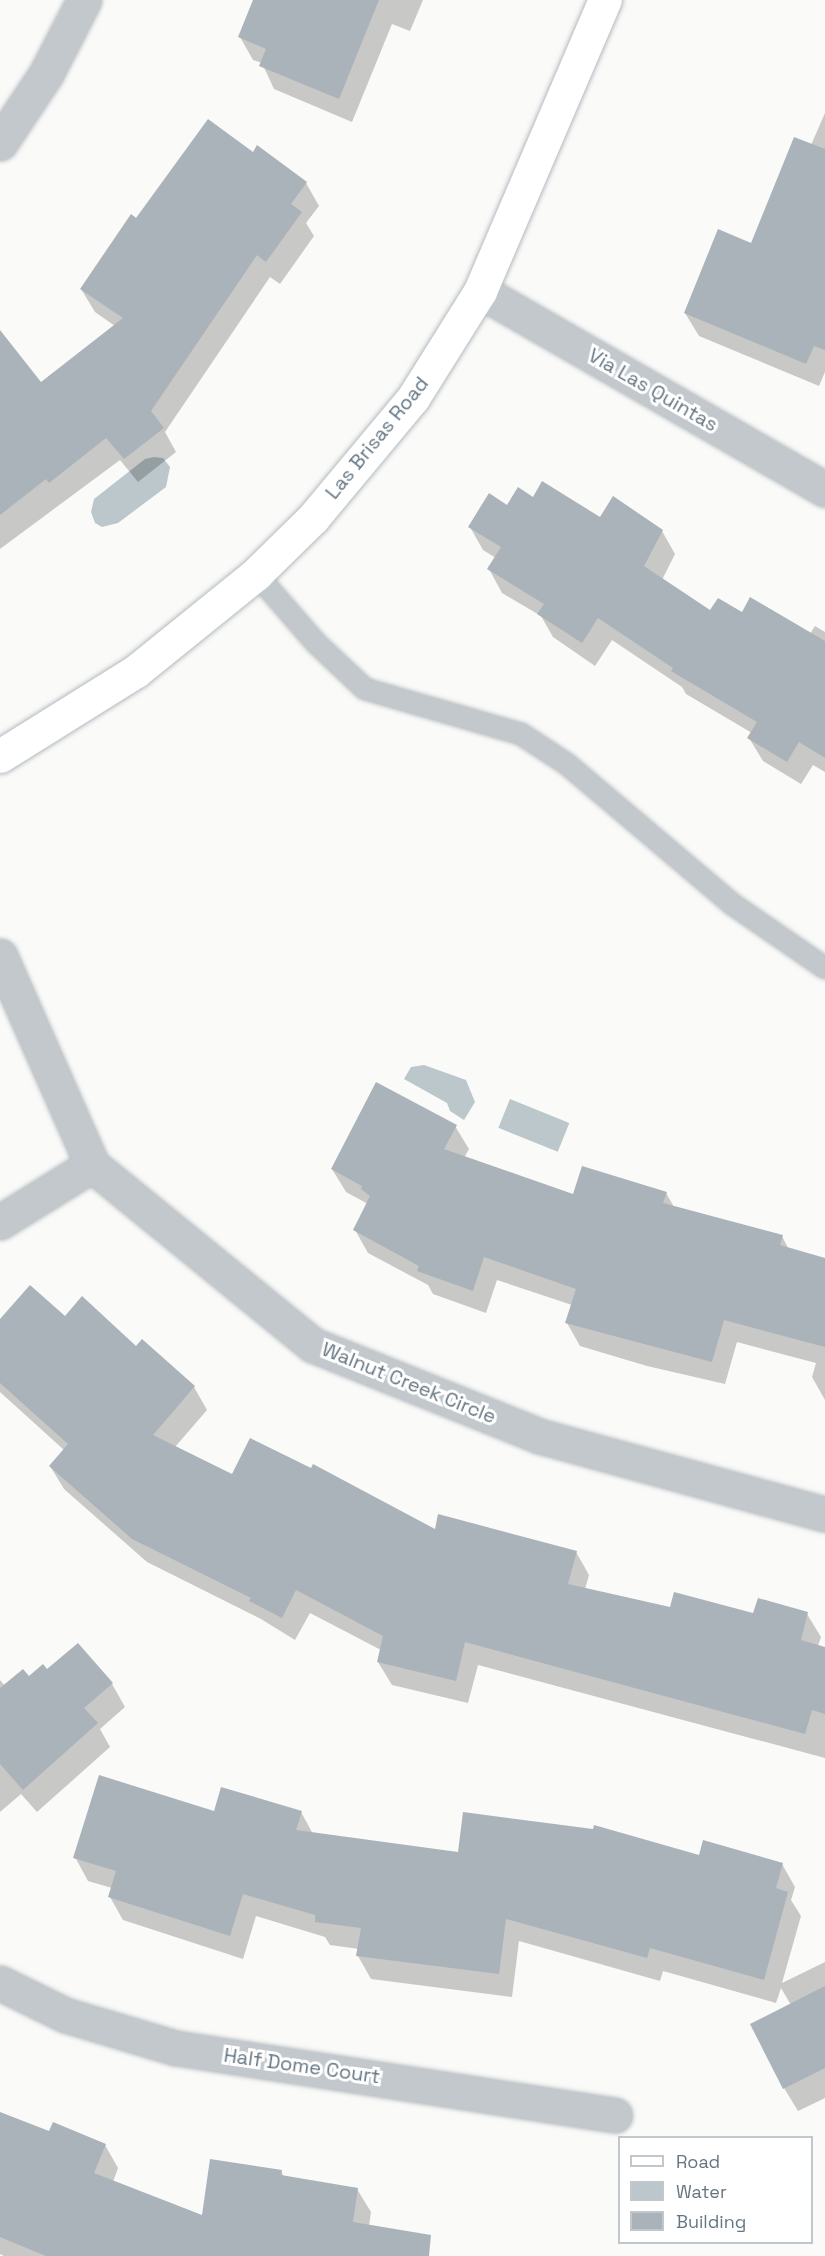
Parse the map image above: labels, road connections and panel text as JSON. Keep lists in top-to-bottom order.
{
  "streets": {
    "street": [
      "Via Las Quintas",
      "Las Brisas Road",
      "Walnut Creek Circle",
      "Half Dome Court"
    ]
  },
  "crossings": [
    ["Via Las Quintas", "Las Brisas Road"]
  ],
  "legend": ["Road", "Water", "Building"]
}
